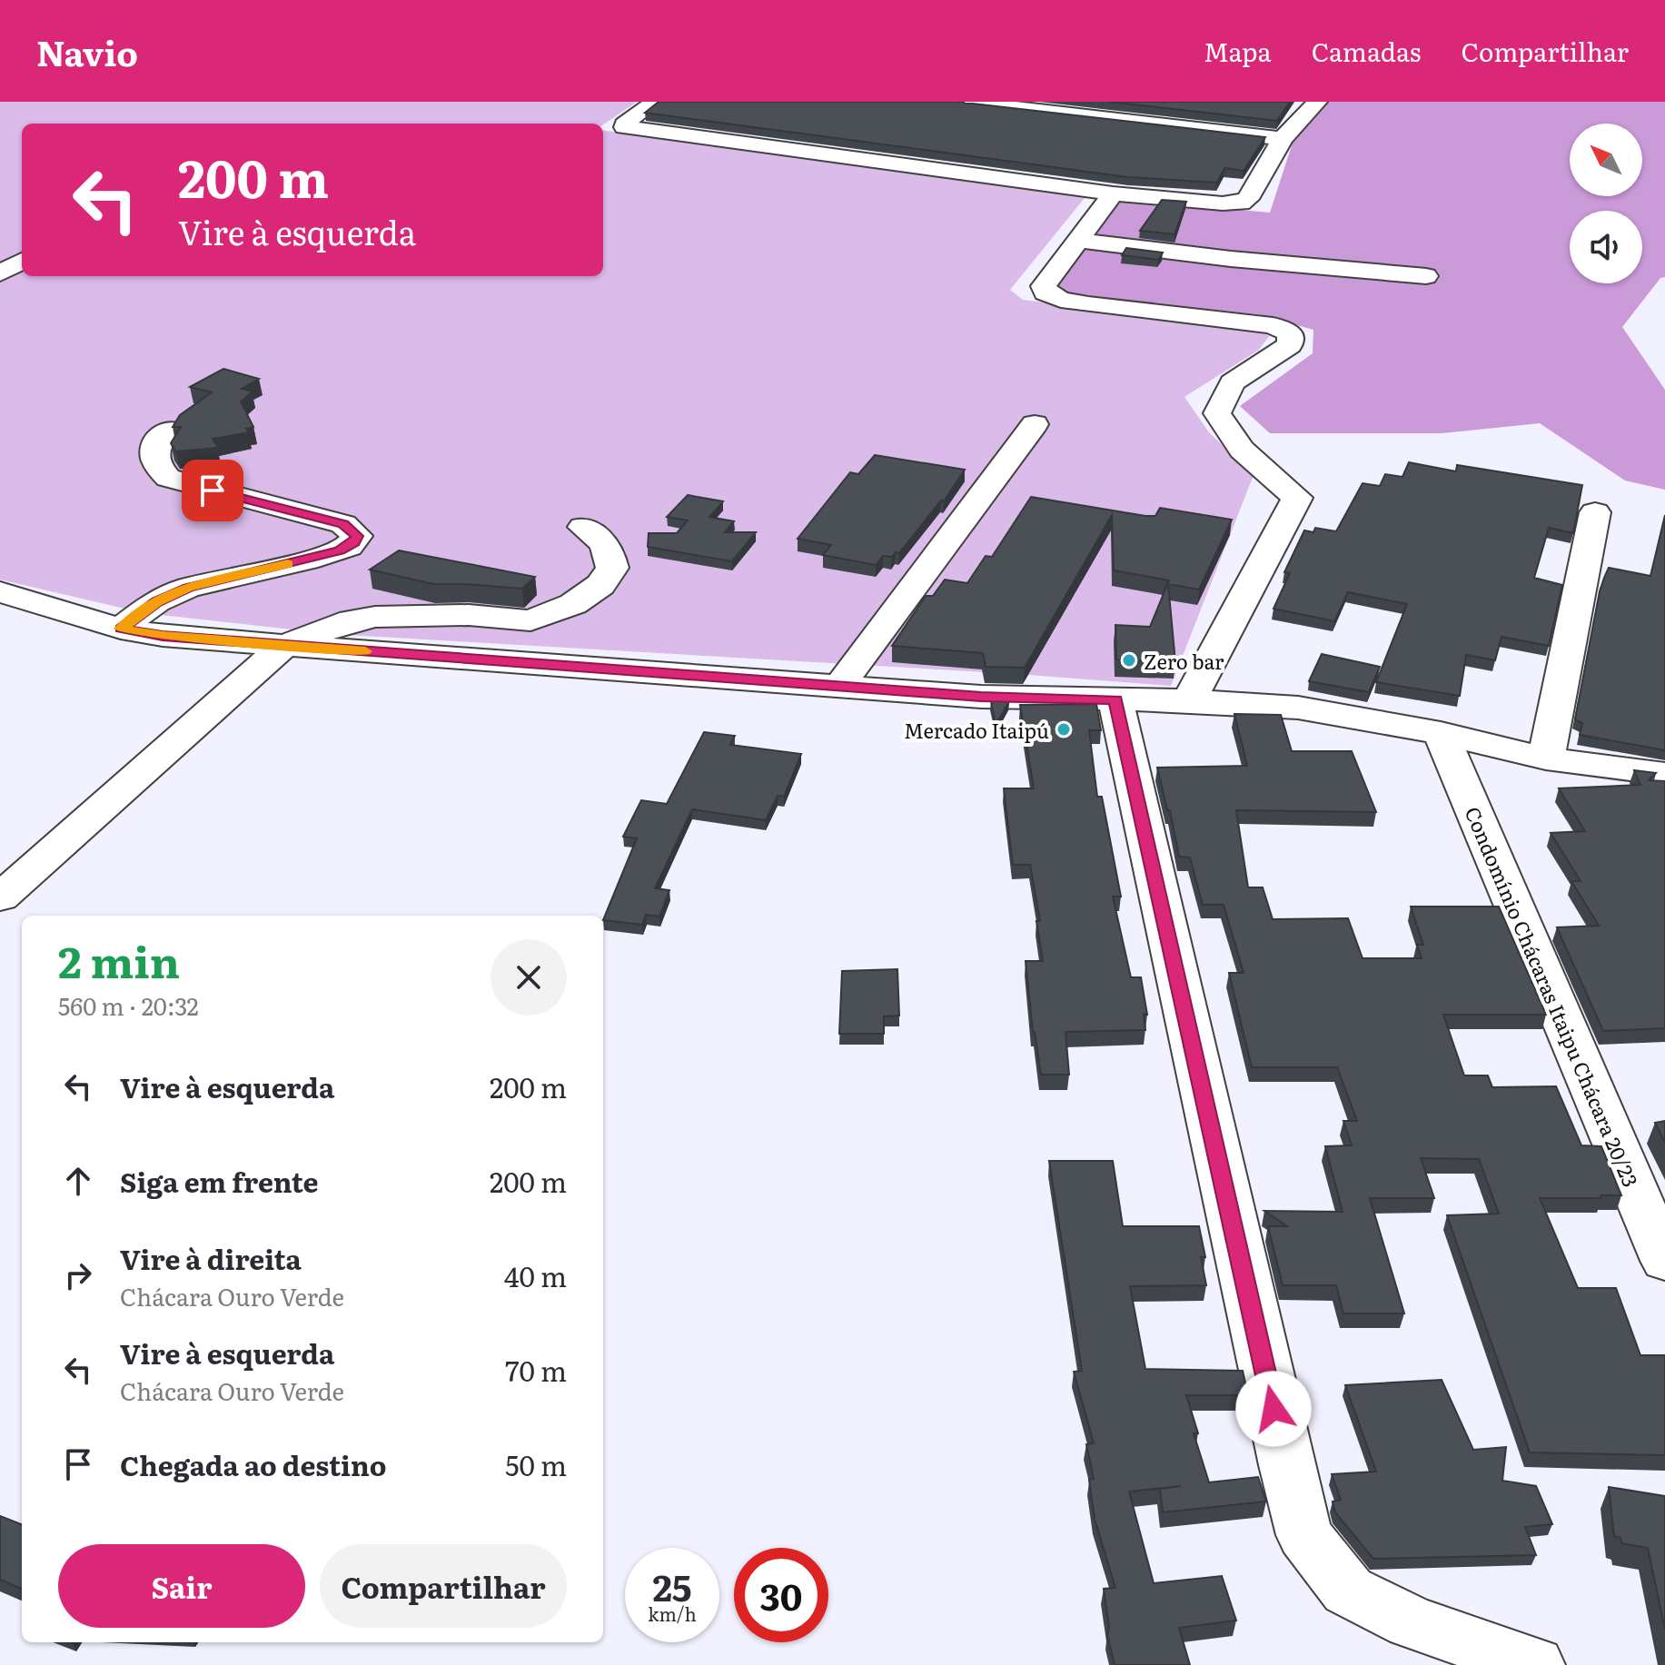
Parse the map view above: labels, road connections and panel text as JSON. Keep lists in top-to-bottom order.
{
  "streets": {
    "street": ["Condomínio Chácaras Itaipu Chácara 20/23"]
  },
  "places": ["Zero bar", "Mercado Itaipú"],
  "north": "top left",
  "page": {
    "header": "Navio",
    "nav": ["Mapa", "Camadas", "Compartilhar"],
    "turn": ["200 m", "Vire à esquerda"],
    "heading": ["2 min", "560 m · 20:32"],
    "list": [
      {
        "name": "Vire à esquerda",
        "value": "200 m"
      },
      {
        "name": "Siga em frente",
        "value": "200 m"
      },
      {
        "name": "Vire à direita",
        "note": "Chácara Ouro Verde",
        "value": "40 m"
      },
      {
        "name": "Vire à esquerda",
        "note": "Chácara Ouro Verde",
        "value": "70 m"
      },
      {
        "name": "Chegada ao destino",
        "value": "50 m"
      }
    ],
    "buttons": ["Sair", "Compartilhar"],
    "speed": "25 km/h",
    "limit": "30"
  }
}
